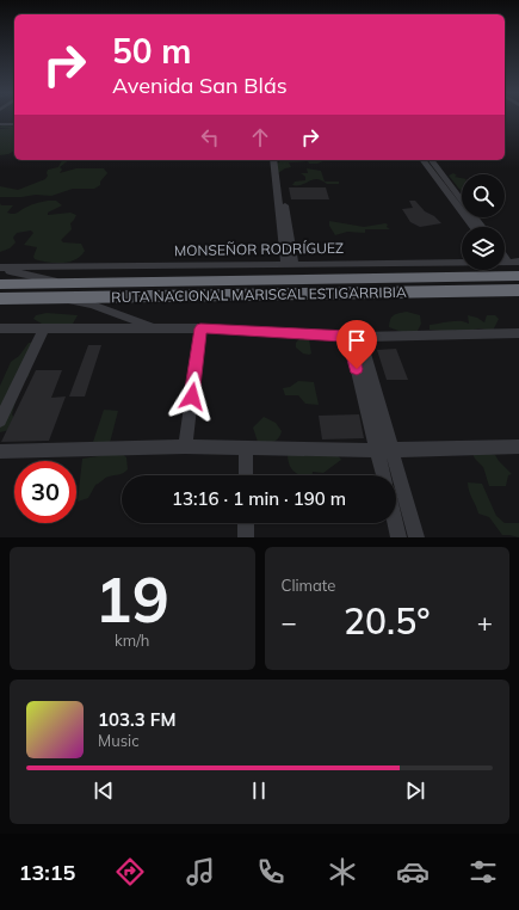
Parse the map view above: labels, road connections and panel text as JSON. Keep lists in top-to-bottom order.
{
  "streets": {
    "highway": ["RUTA NACIONAL MARISCAL ESTIGARRIBIA"],
    "street": ["MONSEÑOR RODRÍGUEZ"]
  },
  "page": {
    "turn": ["50 m", "Avenida San Blás"],
    "limit": "30",
    "trip": "13:16 · 1 min · 190 m",
    "tile": [
      ["19", "km/h"],
      "Climate"
    ],
    "heat": ["−", "20.5°", "+"],
    "song": ["103.3 FM", "Music"],
    "tabs": "13:15"
  }
}
